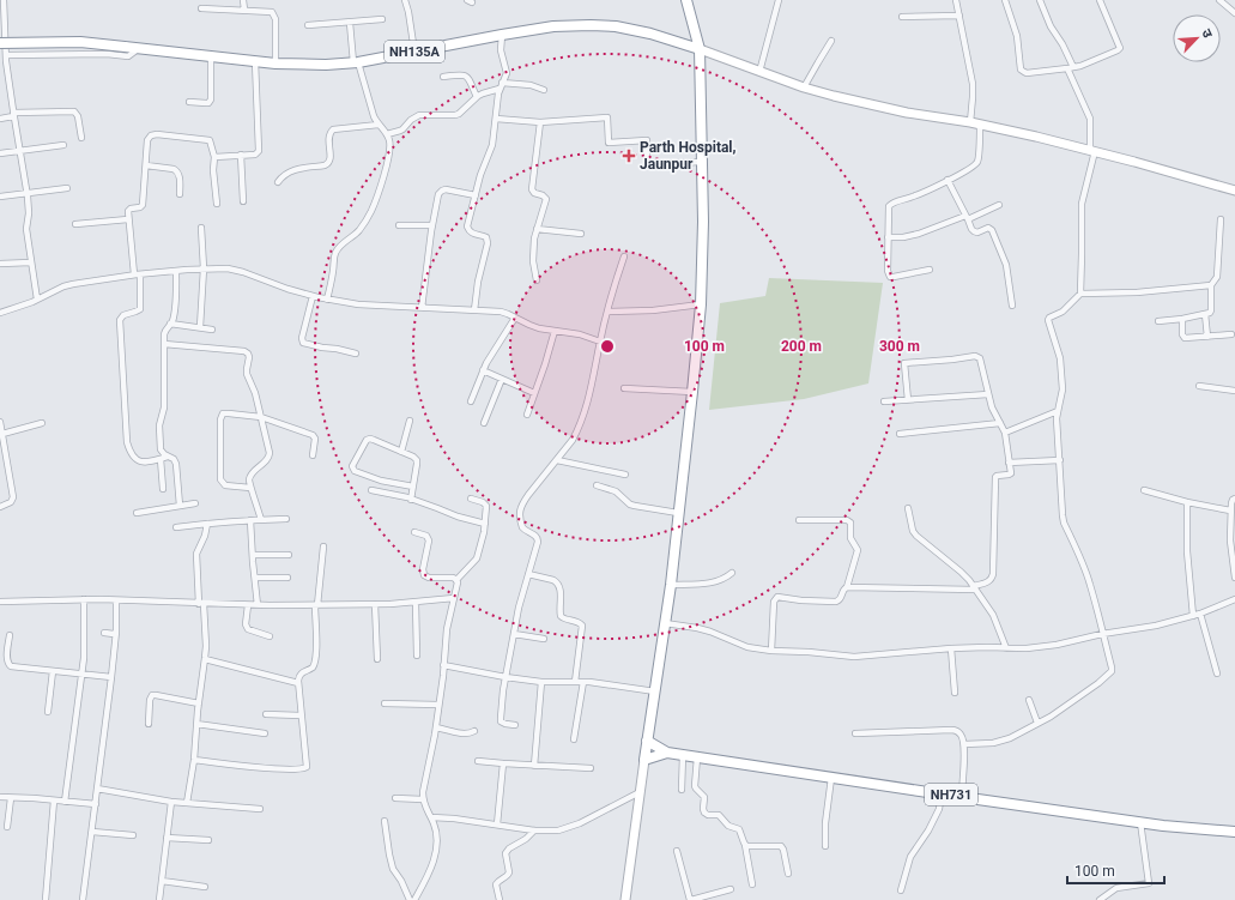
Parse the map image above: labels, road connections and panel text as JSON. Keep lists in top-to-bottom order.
{
  "streets": {
    "highway": ["NH135A", "NH731"]
  },
  "places": {
    "health": ["Parth Hospital, Jaunpur"]
  },
  "scale_bar": "100 m",
  "north": "top right",
  "rings": ["100 m", "200 m", "300 m"]
}
